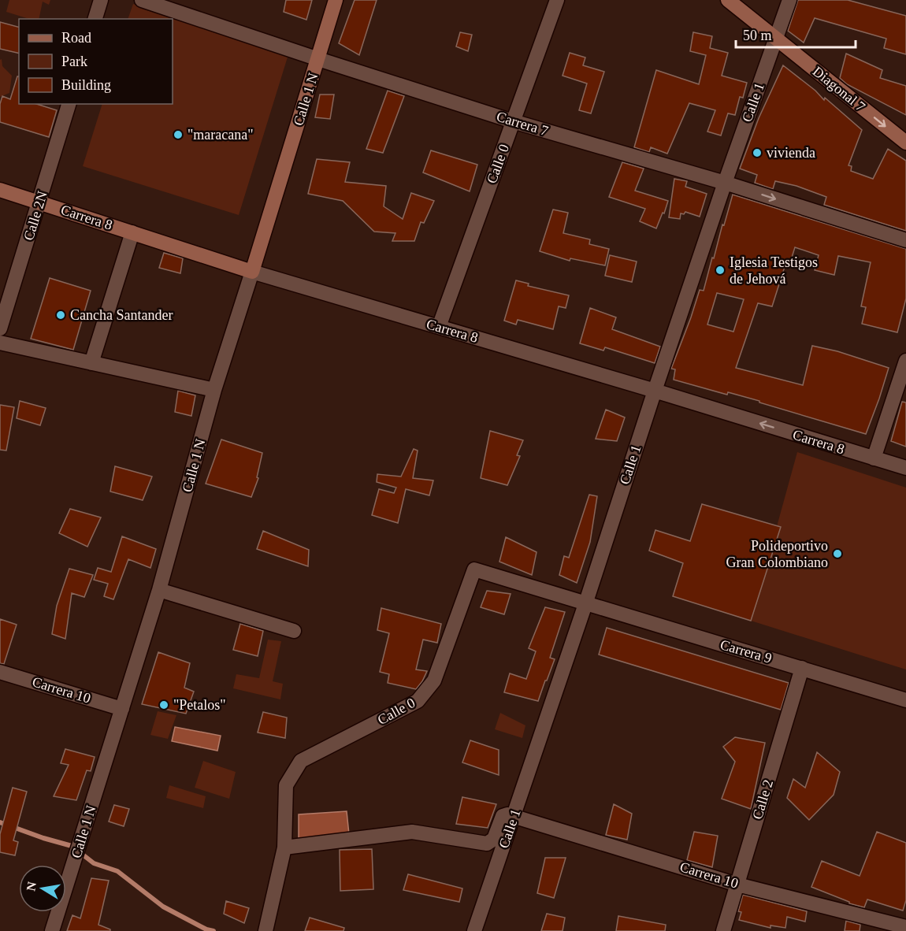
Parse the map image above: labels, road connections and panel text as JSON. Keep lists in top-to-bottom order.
{
  "streets": {
    "street": [
      "Diagonal 7",
      "Calle 1 N",
      "Calle 1",
      "Carrera 7",
      "Calle 0",
      "Calle 2N",
      "Carrera 8",
      "Carrera 9",
      "Carrera 10",
      "Calle 2"
    ]
  },
  "crossings": [
    ["Diagonal 7", "Calle 1"],
    ["Calle 1 N", "Carrera 7"],
    ["Calle 1 N", "Carrera 8"],
    ["Calle 1 N", "Carrera 10"],
    ["Calle 1", "Carrera 7"],
    ["Calle 1", "Calle 0"],
    ["Calle 1", "Carrera 8"],
    ["Calle 1", "Carrera 9"],
    ["Calle 1", "Carrera 10"],
    ["Carrera 7", "Calle 0"],
    ["Calle 0", "Carrera 8"],
    ["Calle 0", "Carrera 9"],
    ["Calle 2N", "Carrera 8"],
    ["Carrera 9", "Calle 2"],
    ["Carrera 10", "Calle 2"]
  ],
  "one_way": ["Diagonal 7"],
  "places": [
    "\"maracana\"",
    "vivienda",
    "Iglesia Testigos de Jehová",
    "Cancha Santander",
    "Polideportivo Gran Colombiano",
    "\"Petalos\""
  ],
  "legend": ["Road", "Park", "Building"],
  "scale_bar": "50 m",
  "north": "left"
}
